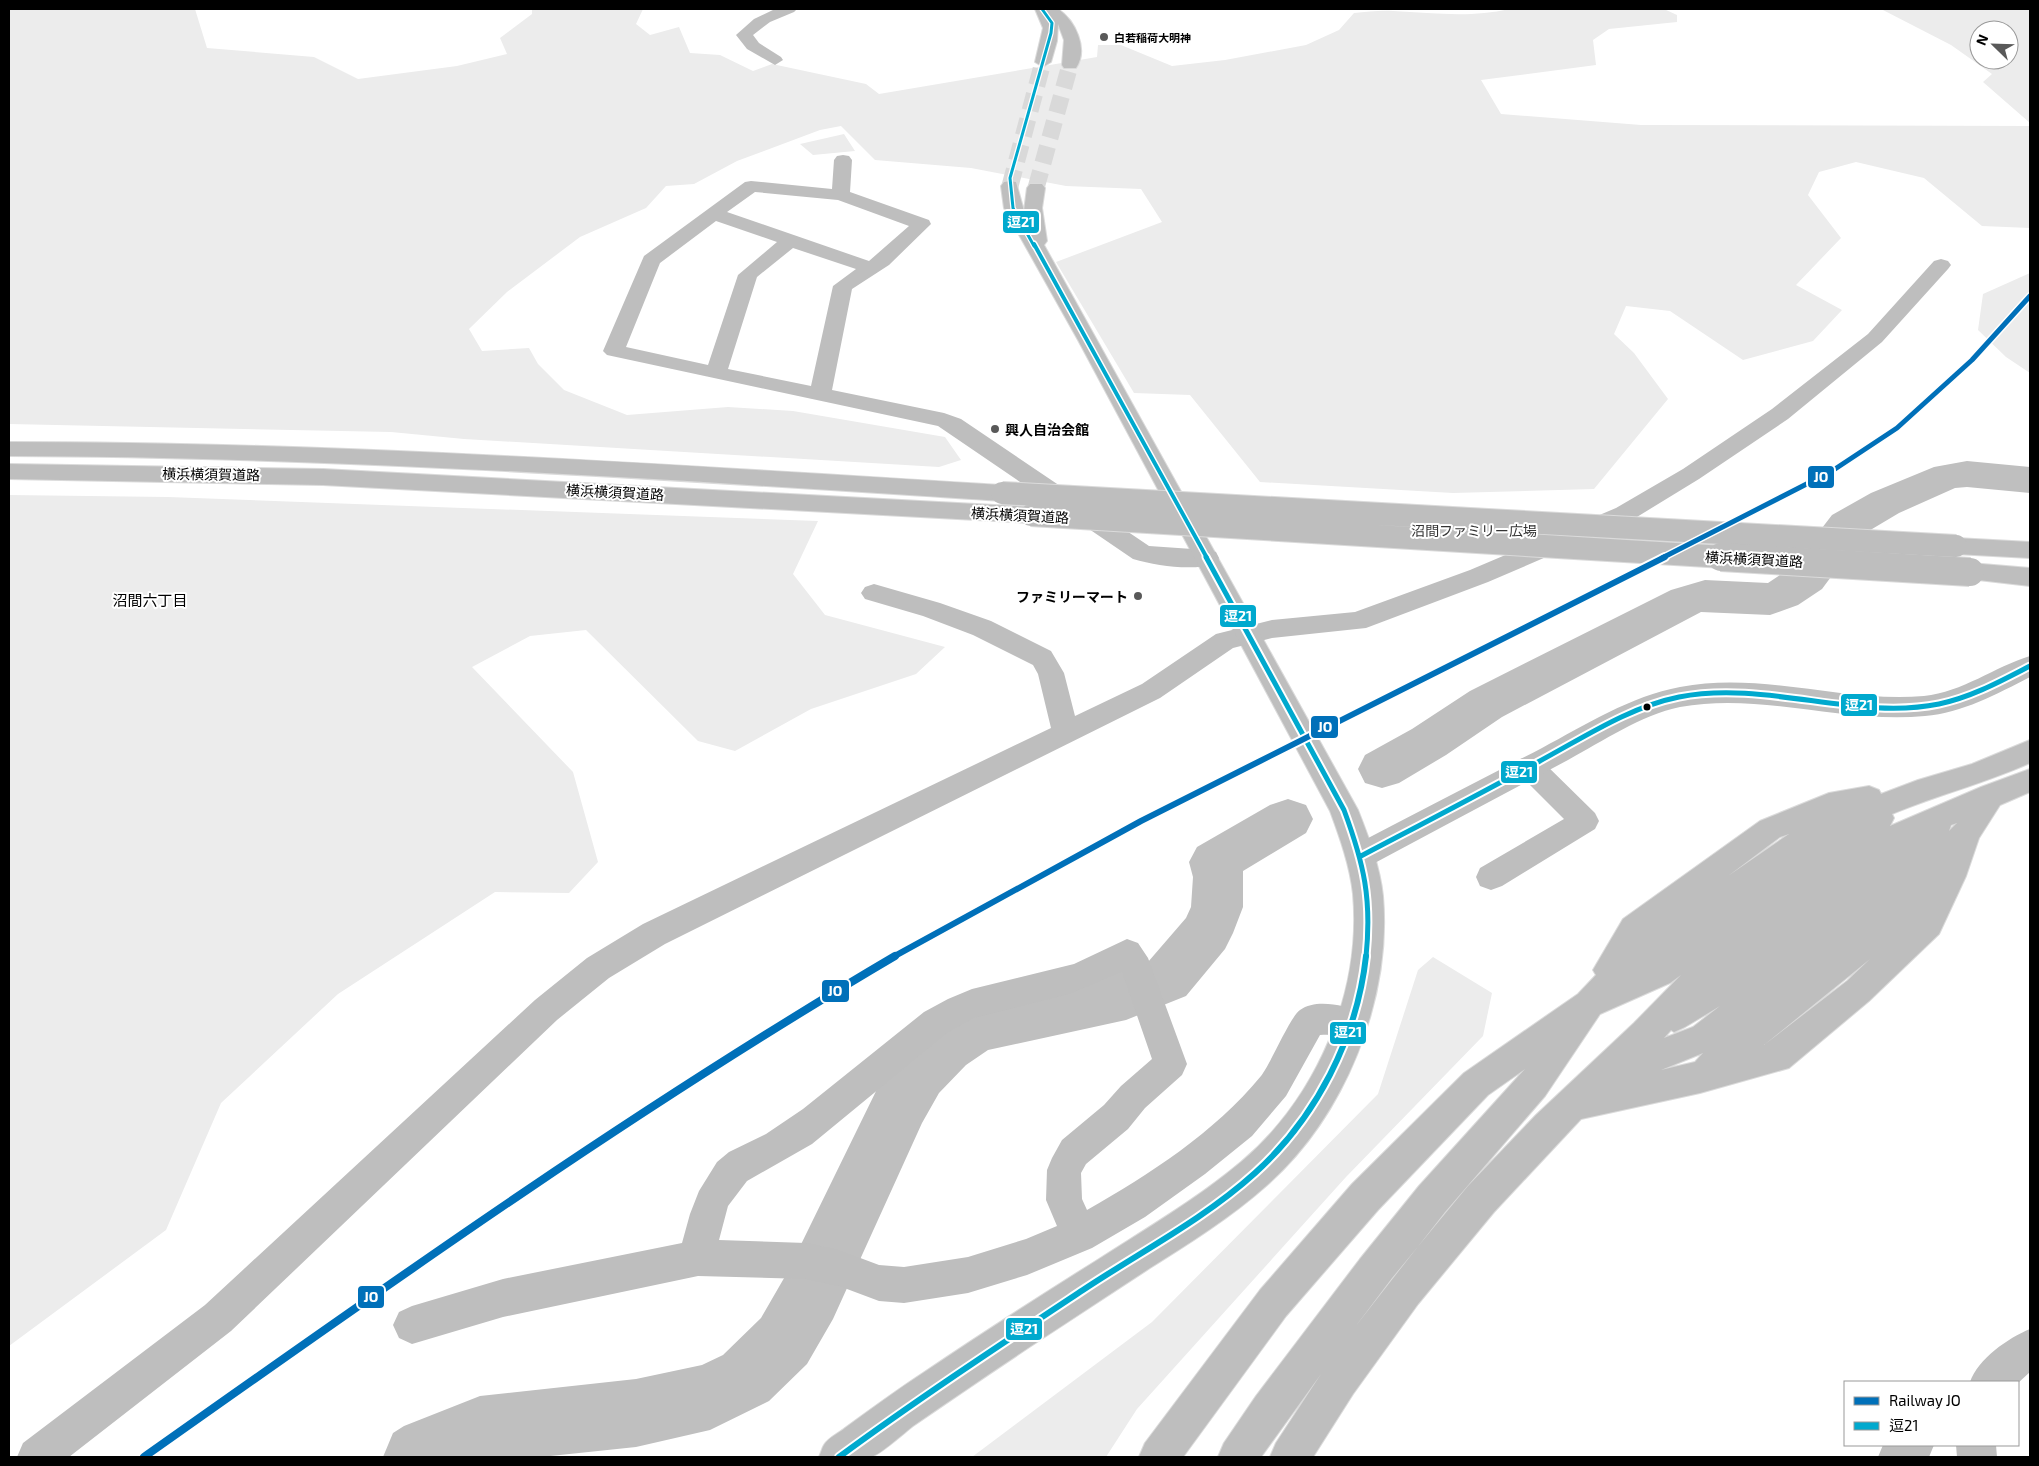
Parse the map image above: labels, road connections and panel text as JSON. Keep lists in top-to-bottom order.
{
  "streets": {
    "main road": ["横浜横須賀道路"]
  },
  "districts": ["沼間六丁目"],
  "parks": ["沼間ファミリー広場"],
  "places": ["白若稲荷大明神", "興人自治会館", "ファミリーマート"],
  "lines": ["transit line 逗21", "rail line JO"],
  "legend": ["Railway JO", "逗21"],
  "north": "top left"
}
